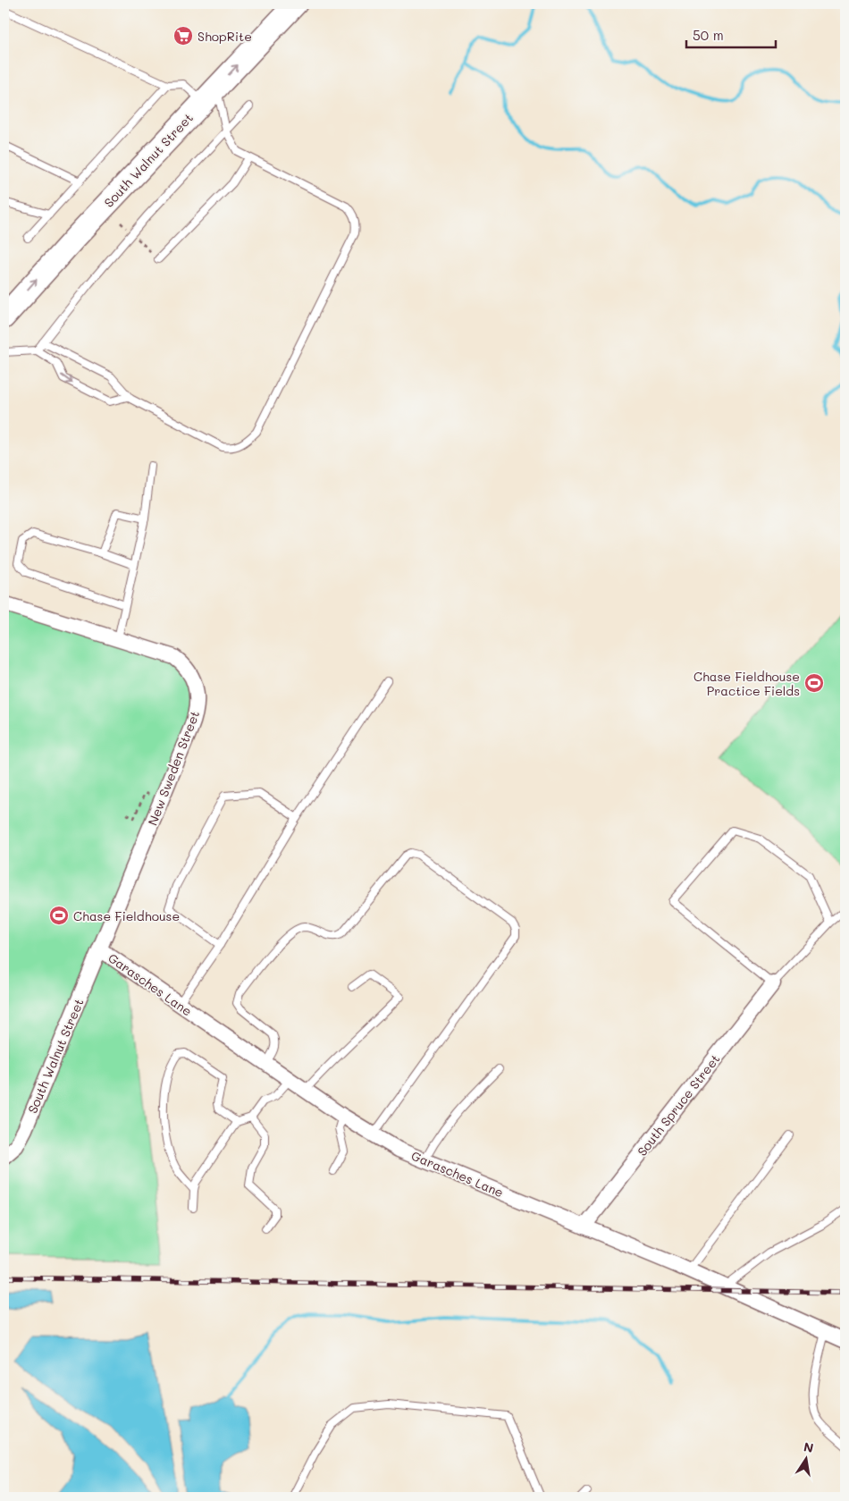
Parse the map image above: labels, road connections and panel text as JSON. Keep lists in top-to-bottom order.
{
  "streets": {
    "main road": ["South Walnut Street"],
    "street": ["New Sweden Street", "Garasches Lane", "South Spruce Street"]
  },
  "crossings": [
    ["South Walnut Street", "New Sweden Street"],
    ["South Walnut Street", "Garasches Lane"],
    ["New Sweden Street", "Garasches Lane"],
    ["Garasches Lane", "South Spruce Street"]
  ],
  "one_way": ["South Walnut Street"],
  "places": {
    "supermarket": ["ShopRite"],
    "sports": ["Chase Fieldhouse Practice Fields", "Chase Fieldhouse"]
  },
  "scale_bar": "50 m",
  "north": "top"
}
